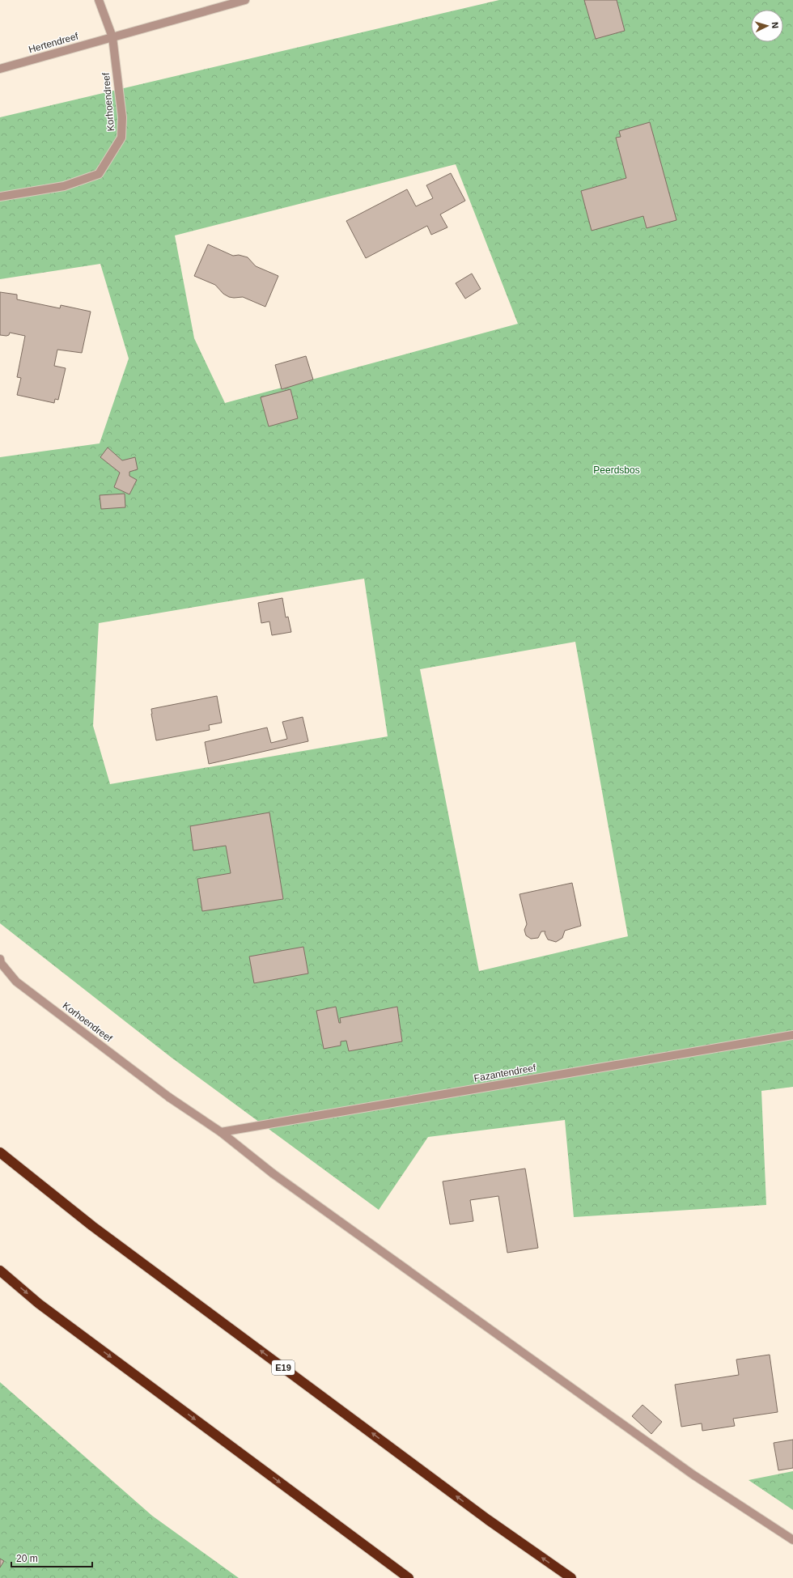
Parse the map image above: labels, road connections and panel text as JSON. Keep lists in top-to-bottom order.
{
  "streets": {
    "highway": ["E19"],
    "street": ["Hertendreef", "Korhoendreef", "Fazantendreef"]
  },
  "crossings": [
    ["Hertendreef", "Korhoendreef"],
    ["Korhoendreef", "Fazantendreef"]
  ],
  "parks": ["Peerdsbos"],
  "scale_bar": "20 m",
  "north": "right"
}
